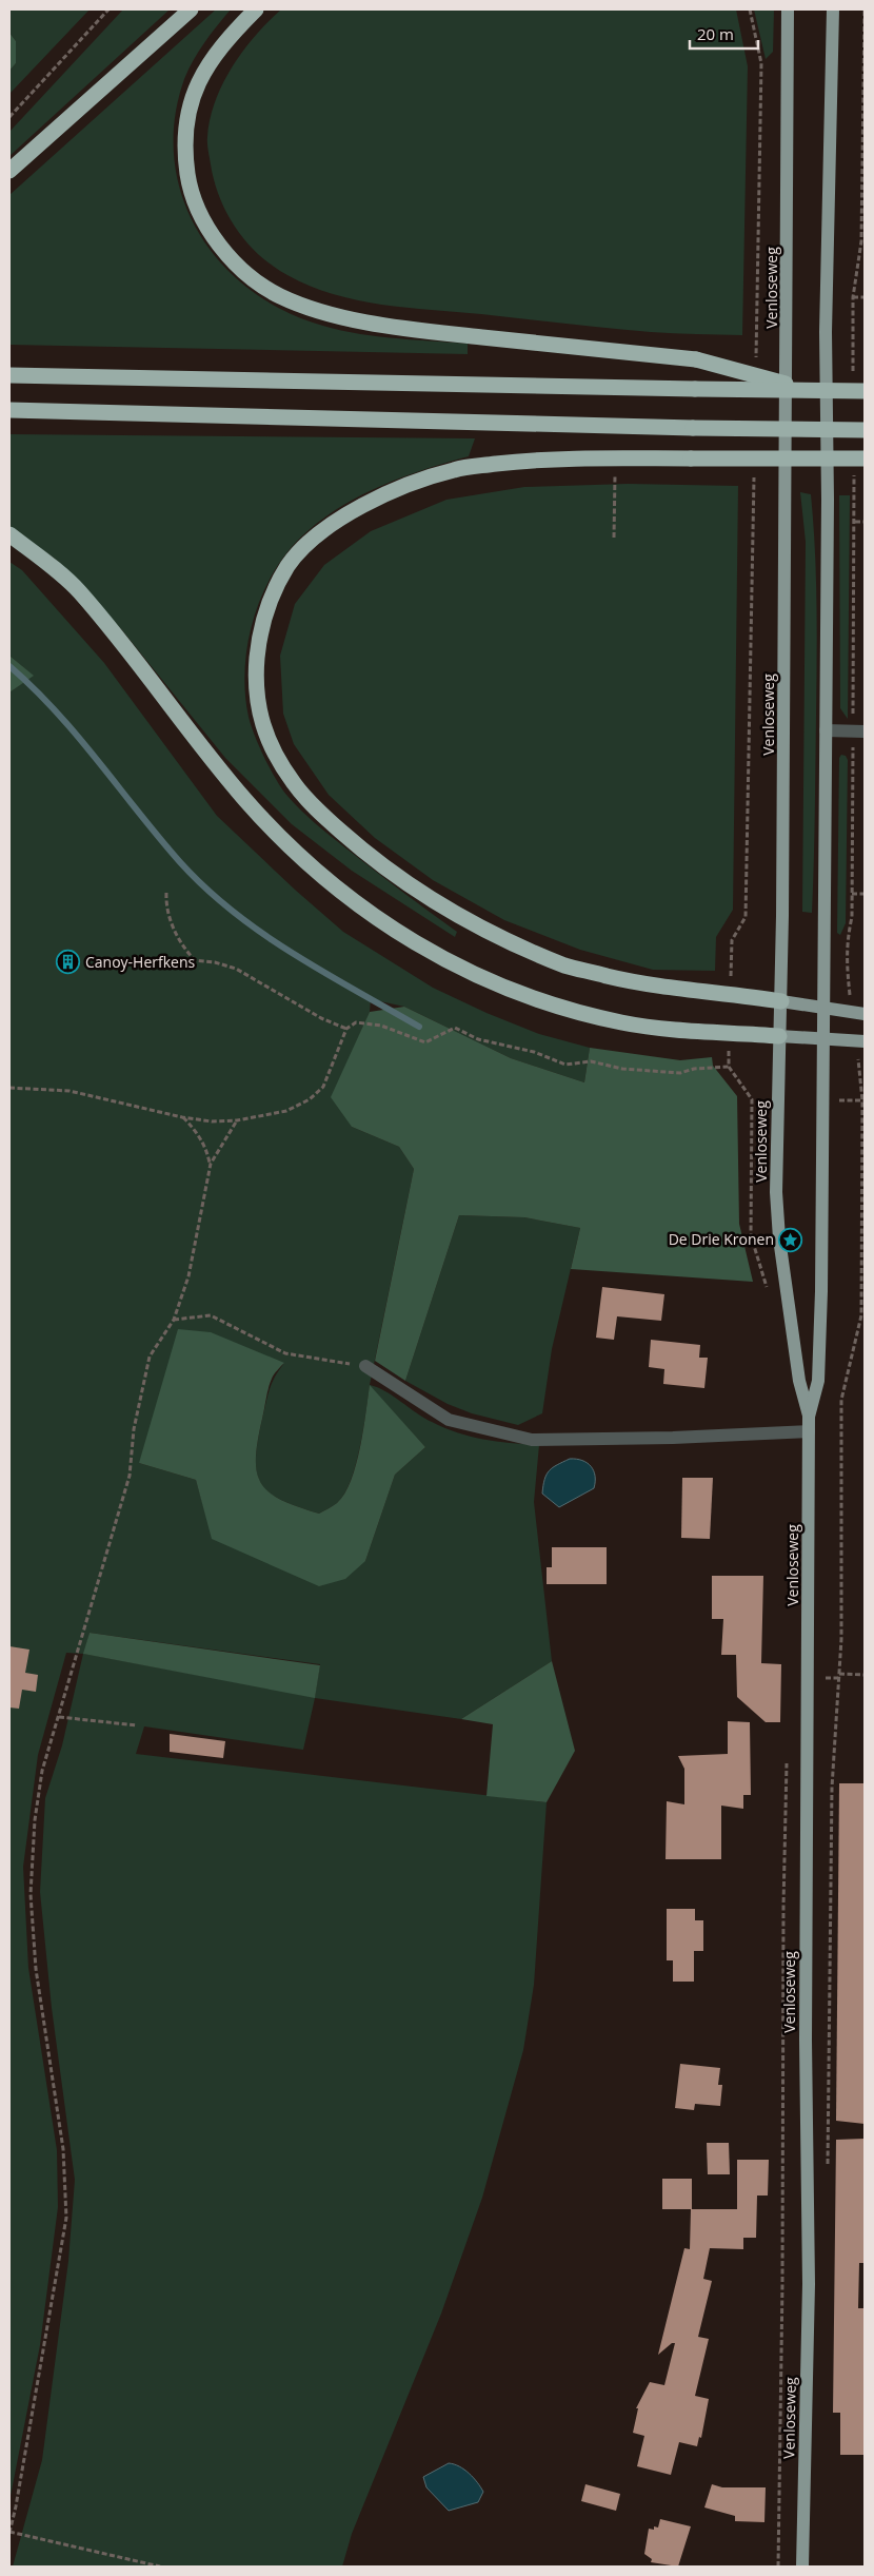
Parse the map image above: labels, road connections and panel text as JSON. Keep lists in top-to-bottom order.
{
  "streets": {
    "main road": ["Venloseweg"]
  },
  "places": {
    "building": ["Canoy-Herfkens"],
    "place": ["De Drie Kronen"]
  },
  "scale_bar": "20 m"
}
